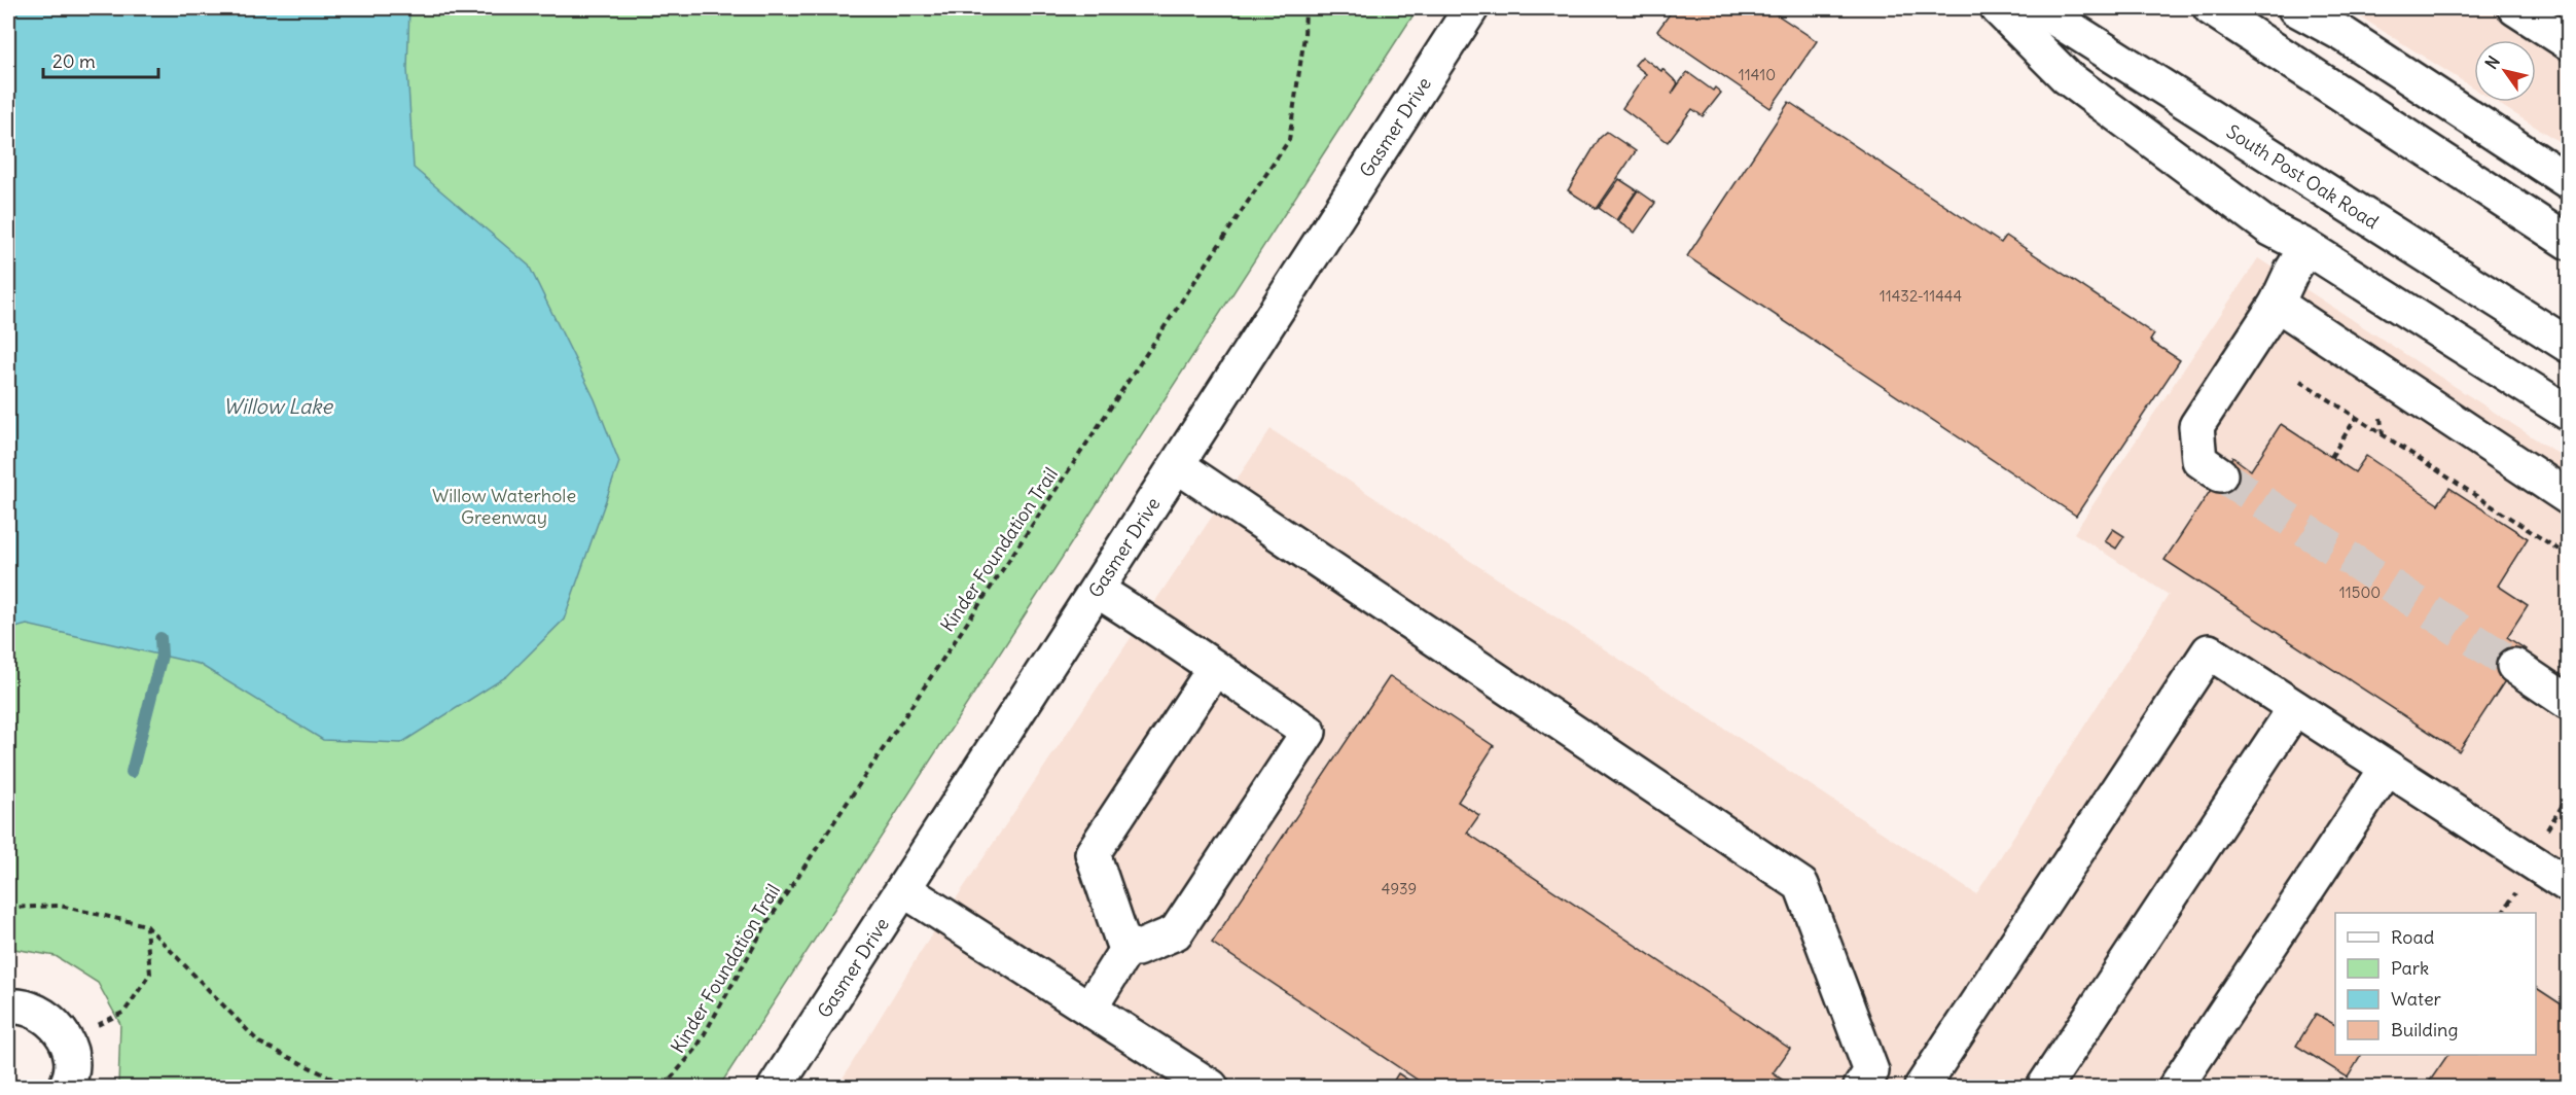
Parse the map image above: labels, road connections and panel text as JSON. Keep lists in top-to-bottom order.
{
  "streets": {
    "main road": ["Gasmer Drive", "South Post Oak Road"],
    "path": ["Kinder Foundation Trail"]
  },
  "water": ["Willow Lake"],
  "parks": ["Willow Waterhole Greenway"],
  "house_numbers": [
    "11410",
    "11432-11444",
    "11500",
    "4939"
  ],
  "legend": [
    "Road",
    "Park",
    "Water",
    "Building"
  ],
  "scale_bar": "20 m",
  "north": "top left"
}
